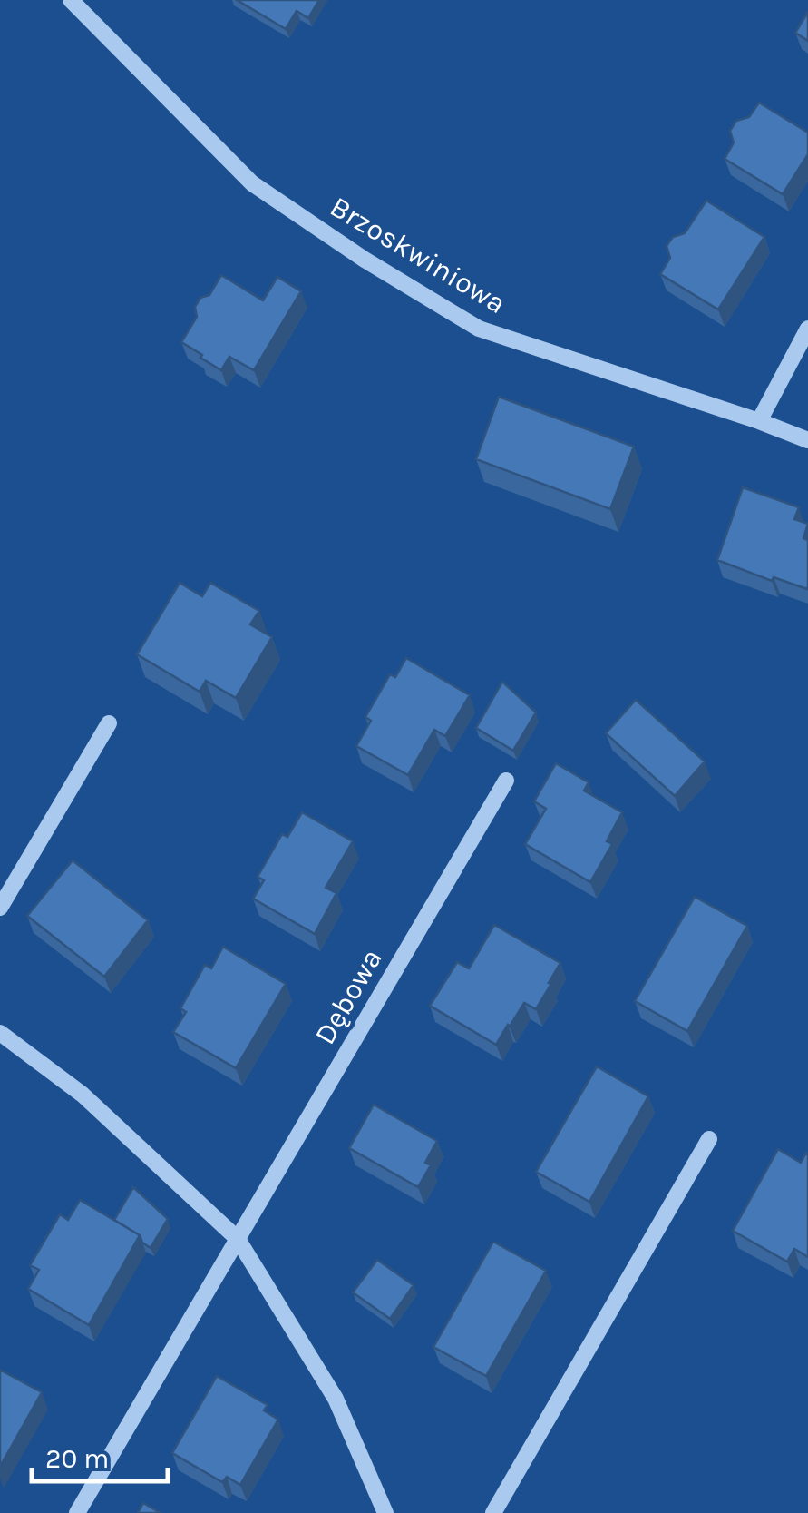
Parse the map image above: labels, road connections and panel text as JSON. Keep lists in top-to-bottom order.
{
  "streets": {
    "street": ["Brzoskwiniowa", "Dębowa"]
  },
  "scale_bar": "20 m"
}
